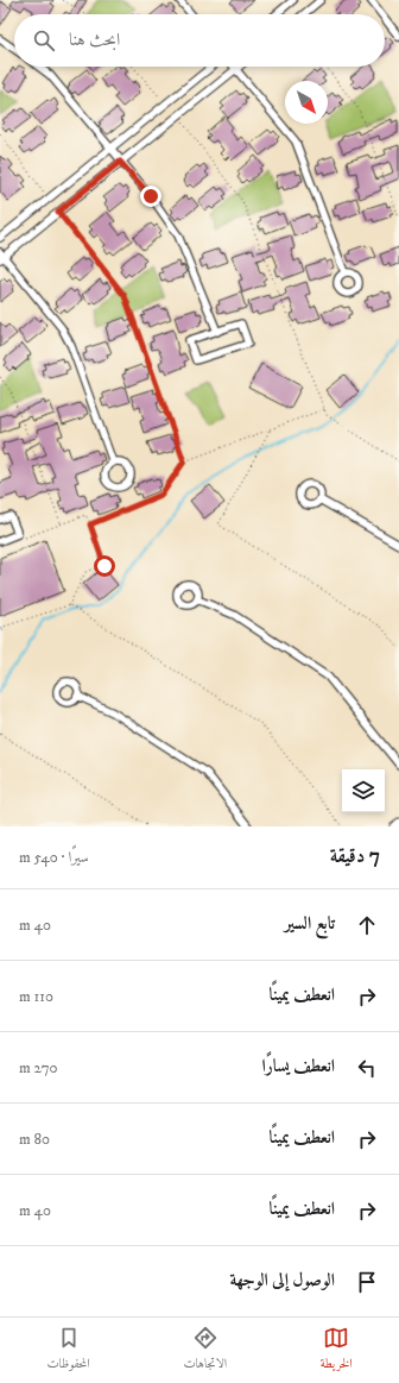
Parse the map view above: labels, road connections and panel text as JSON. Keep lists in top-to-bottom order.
{
  "north": "bottom right",
  "page": {
    "search": "ابحث هنا",
    "heading": ["7 دقيقة", "سيرًا · 540 m"],
    "list": [
      ["تابع السير", "40 m"],
      ["انعطف يمينًا", "110 m"],
      ["انعطف يسارًا", "270 m"],
      ["انعطف يمينًا", "80 m"],
      ["انعطف يمينًا", "40 m"],
      "الوصول إلى الوجهة"
    ],
    "nav": ["الخريطة", "الاتجاهات", "المحفوظات"]
  }
}
